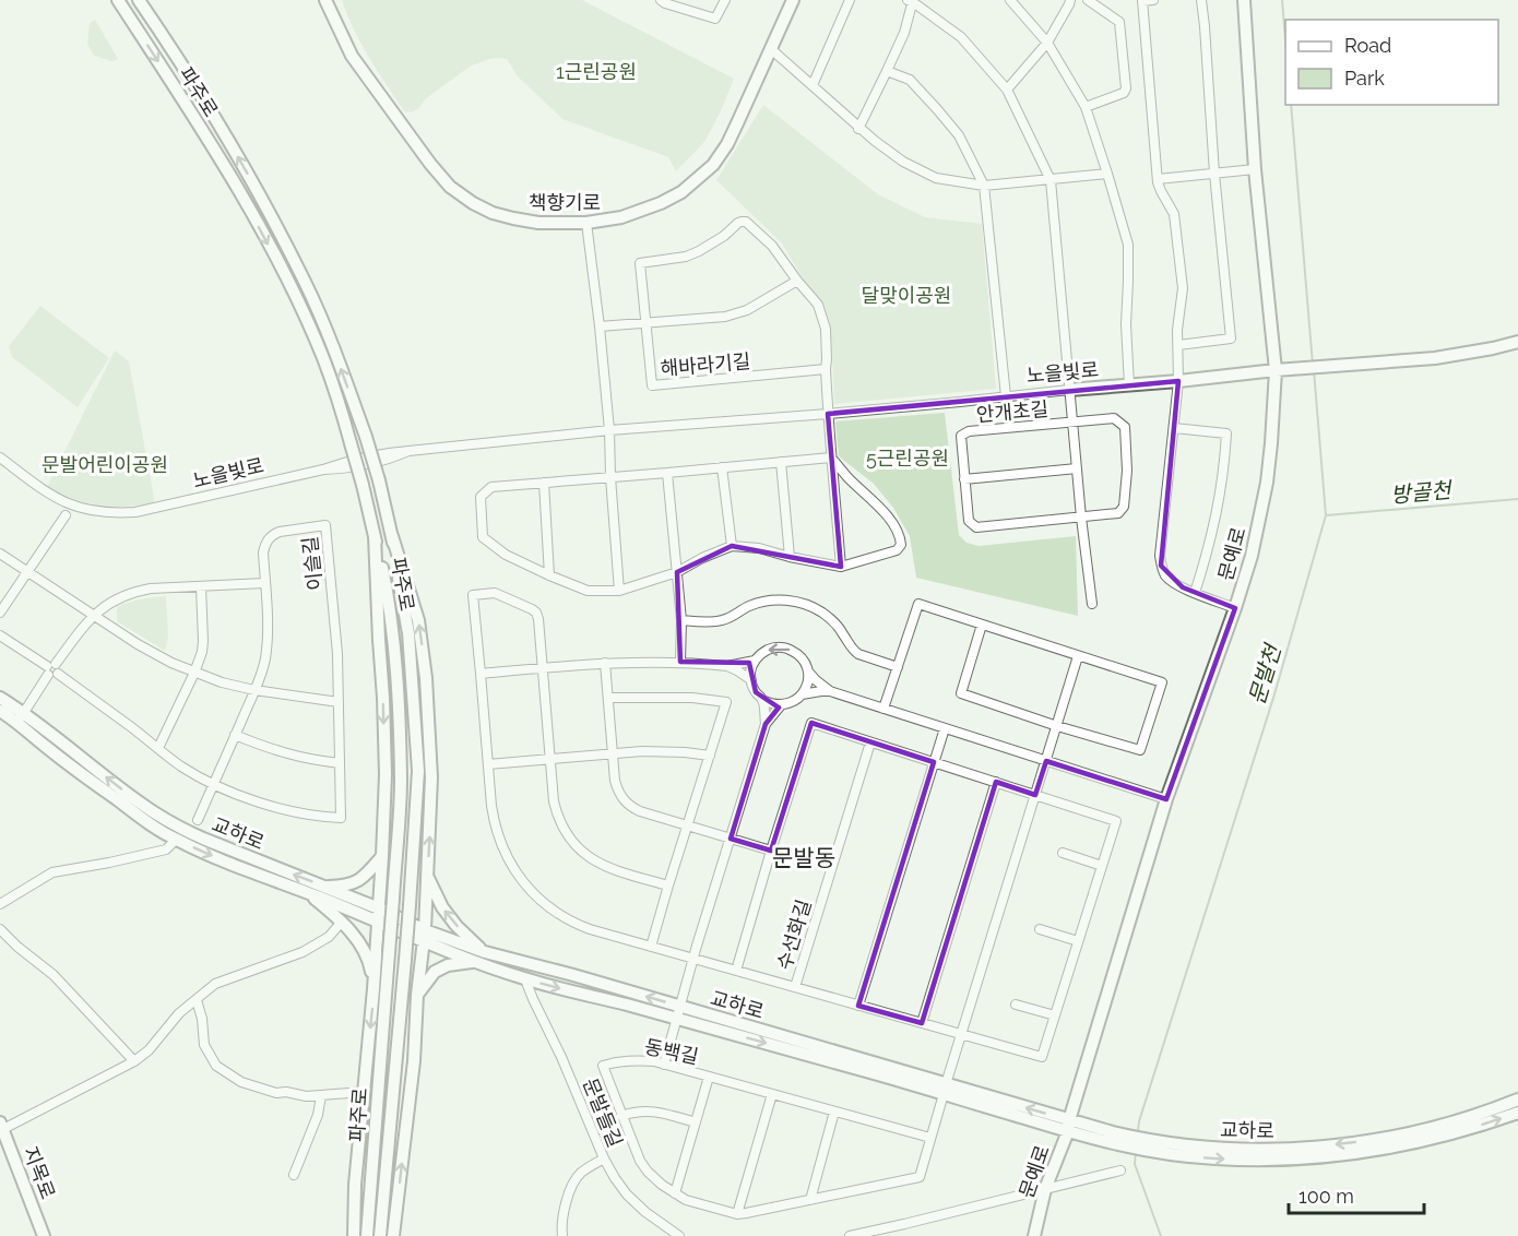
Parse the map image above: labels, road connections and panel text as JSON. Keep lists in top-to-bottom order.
{
  "streets": {
    "street": [
      "파주로",
      "책향기로",
      "해바라기길",
      "노을빛로",
      "안개초길",
      "문예로",
      "이슬길",
      "교하로",
      "수선화길",
      "동백길",
      "문발들길",
      "지목로"
    ]
  },
  "crossings": [
    ["해바라기길", "노을빛로"],
    ["노을빛로", "문예로"],
    ["문예로", "교하로"],
    ["교하로", "동백길"],
    ["교하로", "문발들길"]
  ],
  "districts": ["문발동"],
  "water": ["방골천", "문발천"],
  "parks": [
    "1근린공원",
    "달맞이공원",
    "5근린공원",
    "문발어린이공원"
  ],
  "legend": ["Road", "Park"],
  "scale_bar": "100 m"
}
